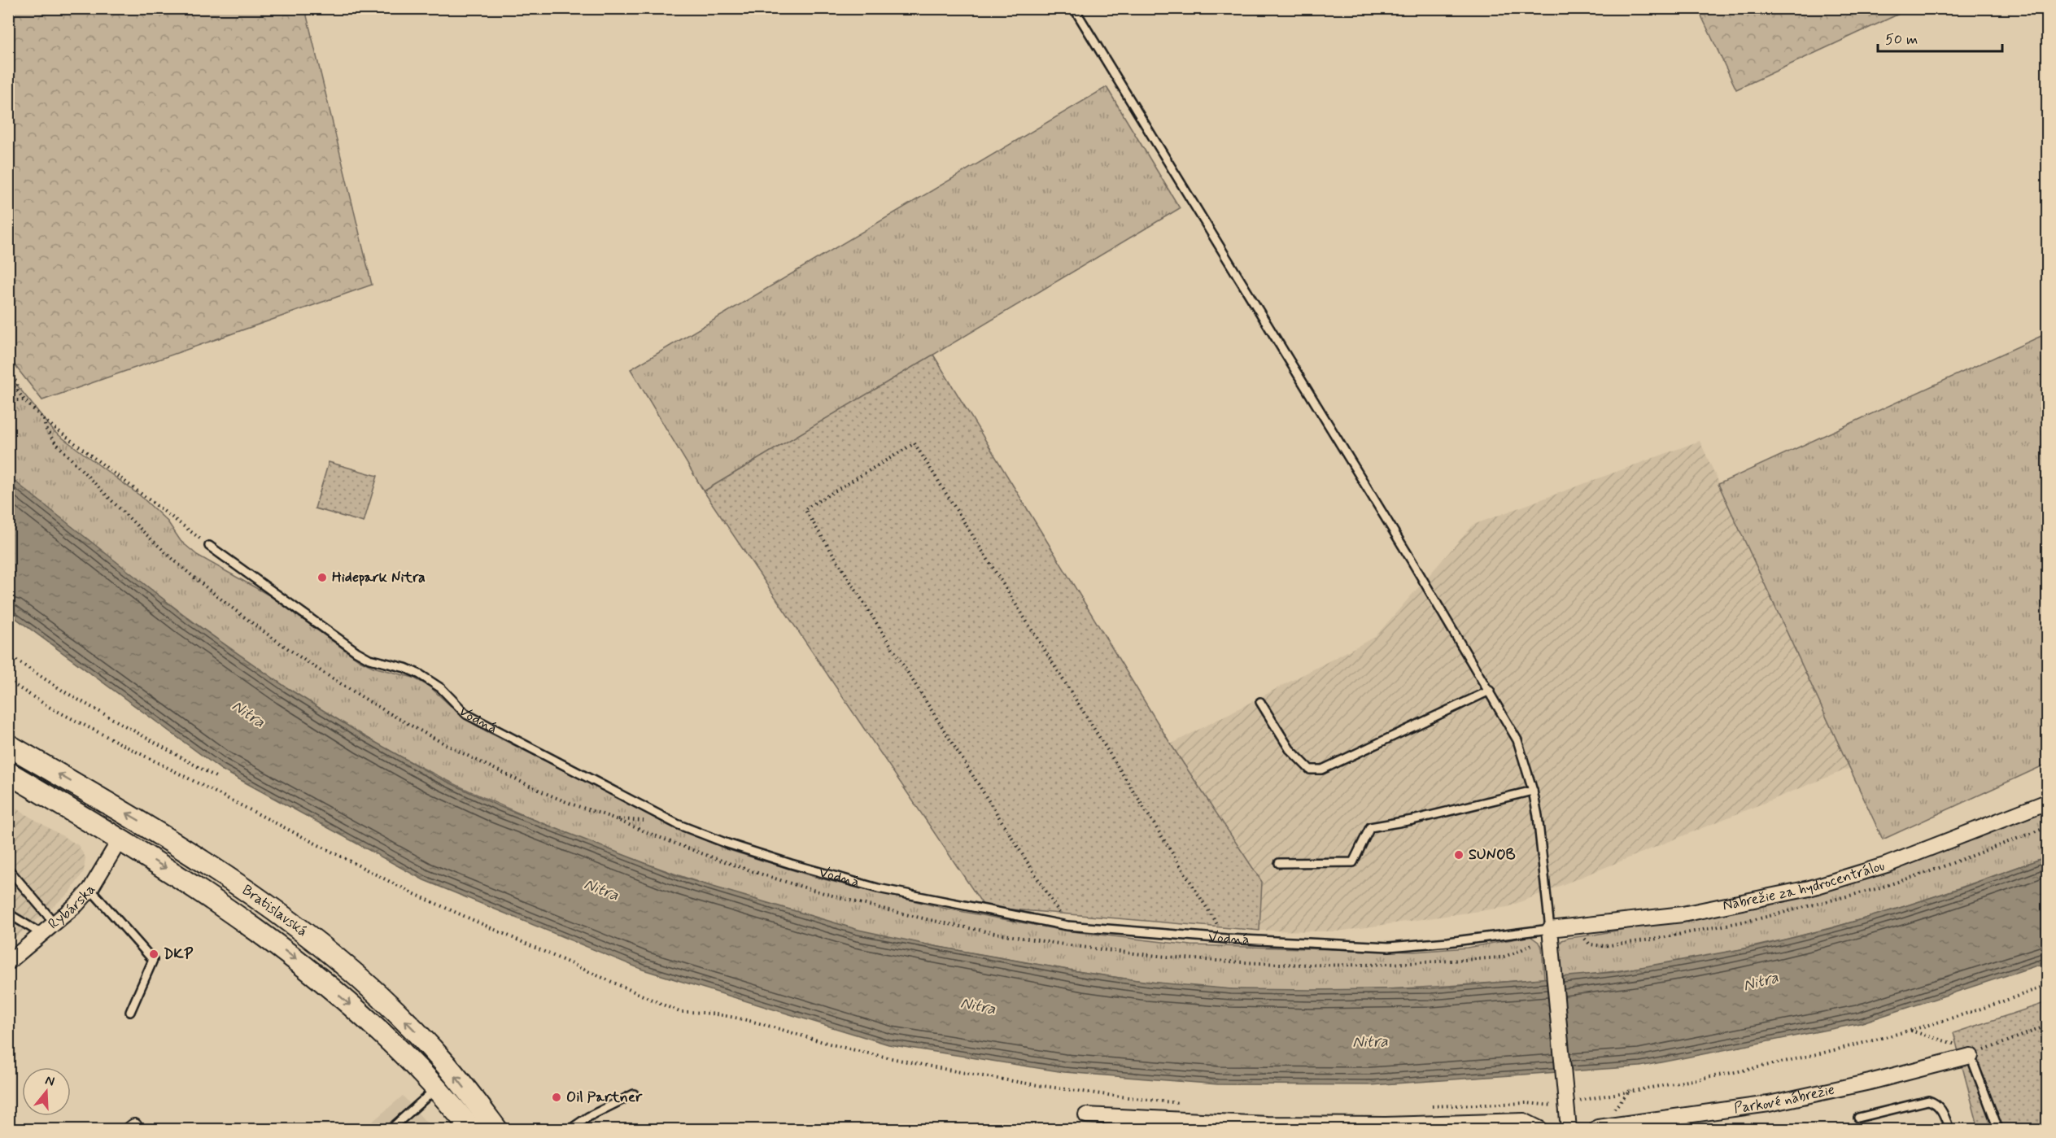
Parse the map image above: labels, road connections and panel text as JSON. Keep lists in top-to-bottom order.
{
  "streets": {
    "main road": ["Bratislavská"],
    "street": ["Nábrežie za hydrocentrálou", "Rybárska", "Parkové nábrežie"],
    "lane": ["Vodná"]
  },
  "crossings": [
    ["Vodná", "Nábrežie za hydrocentrálou"],
    ["Rybárska", "Bratislavská"]
  ],
  "water": ["Nitra"],
  "places": [
    "Hidepark Nitra",
    "SUNOB",
    "DKP",
    "Oil Partner"
  ],
  "scale_bar": "50 m",
  "north": "top"
}
